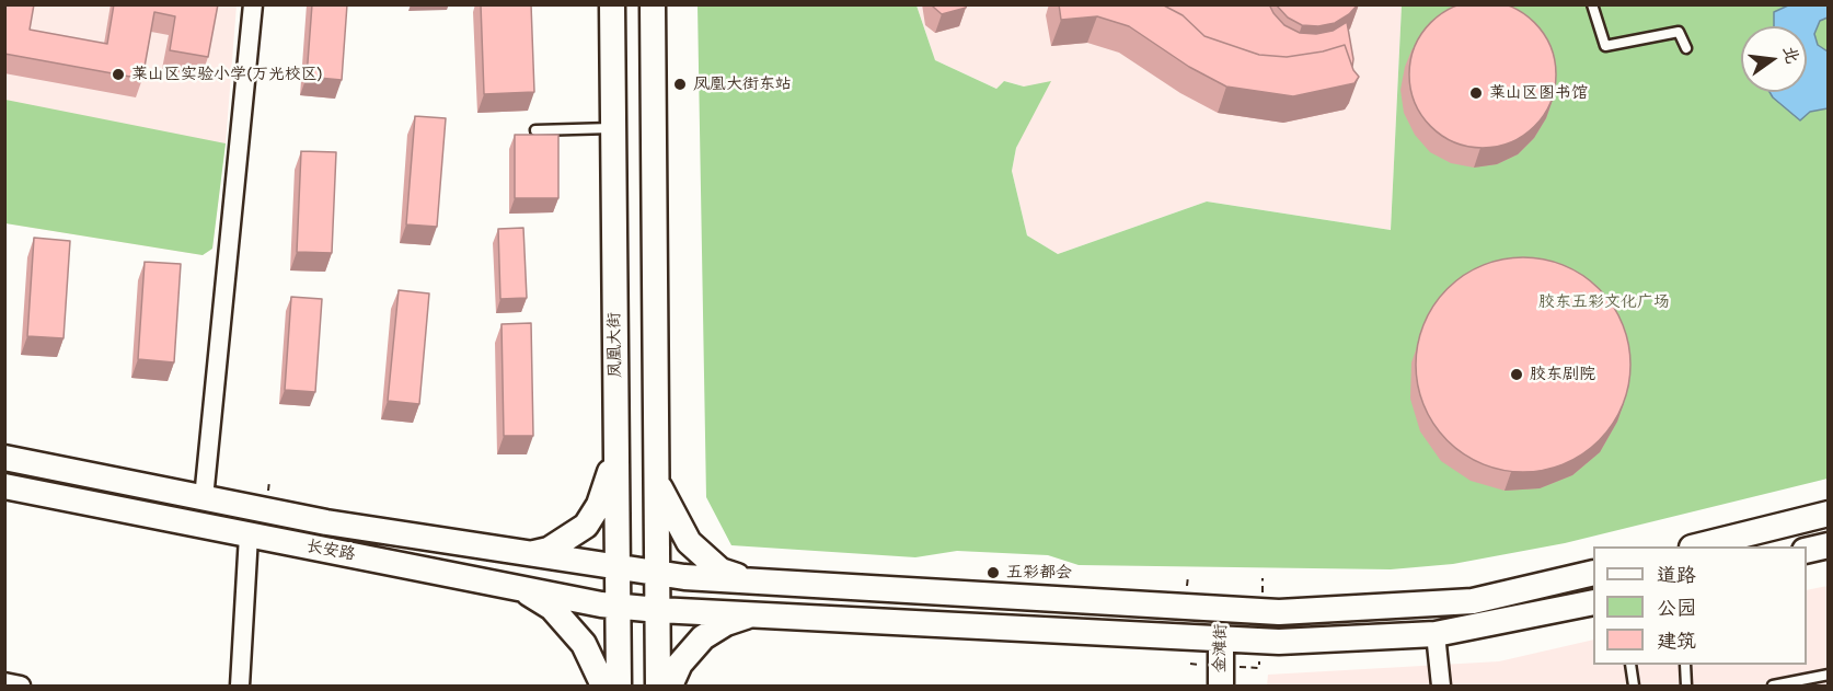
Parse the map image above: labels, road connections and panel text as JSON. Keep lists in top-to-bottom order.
{
  "streets": {
    "street": ["凤凰大街", "长安路", "金滩街"]
  },
  "crossings": [
    ["凤凰大街", "长安路"],
    ["长安路", "金滩街"]
  ],
  "parks": ["胶东五彩文化广场"],
  "places": [
    "莱山区实验小学(万光校区)",
    "凤凰大街东站",
    "莱山区图书馆",
    "胶东剧院",
    "五彩都会"
  ],
  "legend": ["道路", "公园", "建筑"],
  "north": "right"
}
